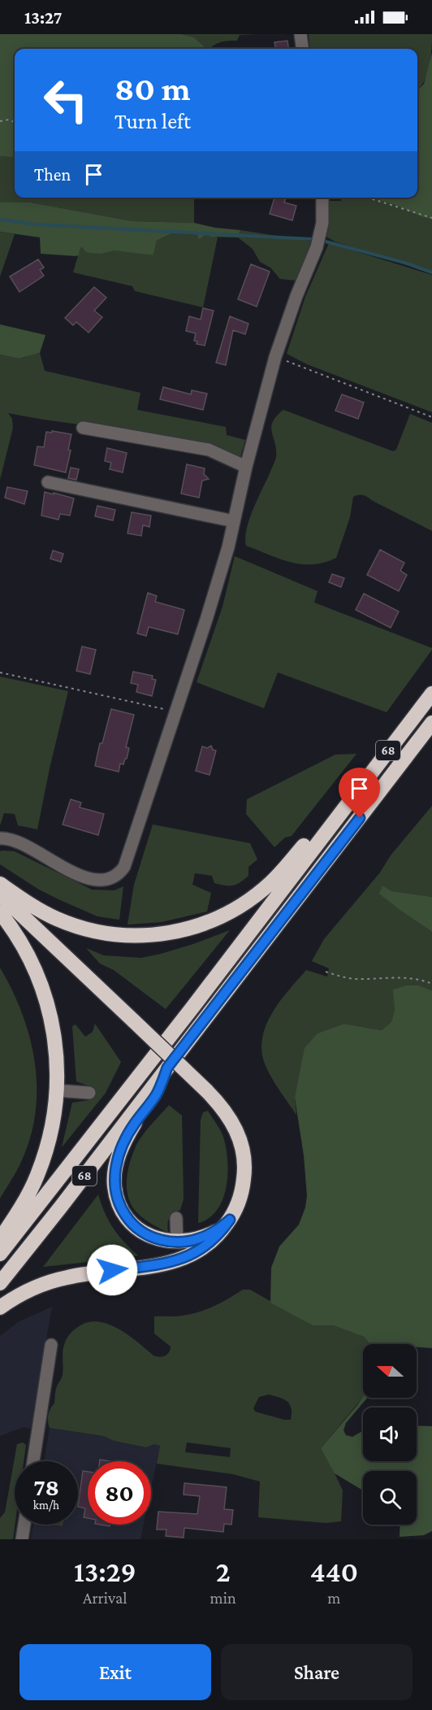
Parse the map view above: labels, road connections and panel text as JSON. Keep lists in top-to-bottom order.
{
  "streets": {
    "highway": ["68"]
  },
  "north": "left",
  "page": {
    "status": "13:27",
    "turn": ["80 m", "Turn left"],
    "then": "Then",
    "speed": "78 km/h",
    "limit": "80",
    "eta": [
      "13:29",
      "Arrival",
      "2",
      "min",
      "440",
      "m"
    ],
    "buttons": ["Exit", "Share"]
  }
}
